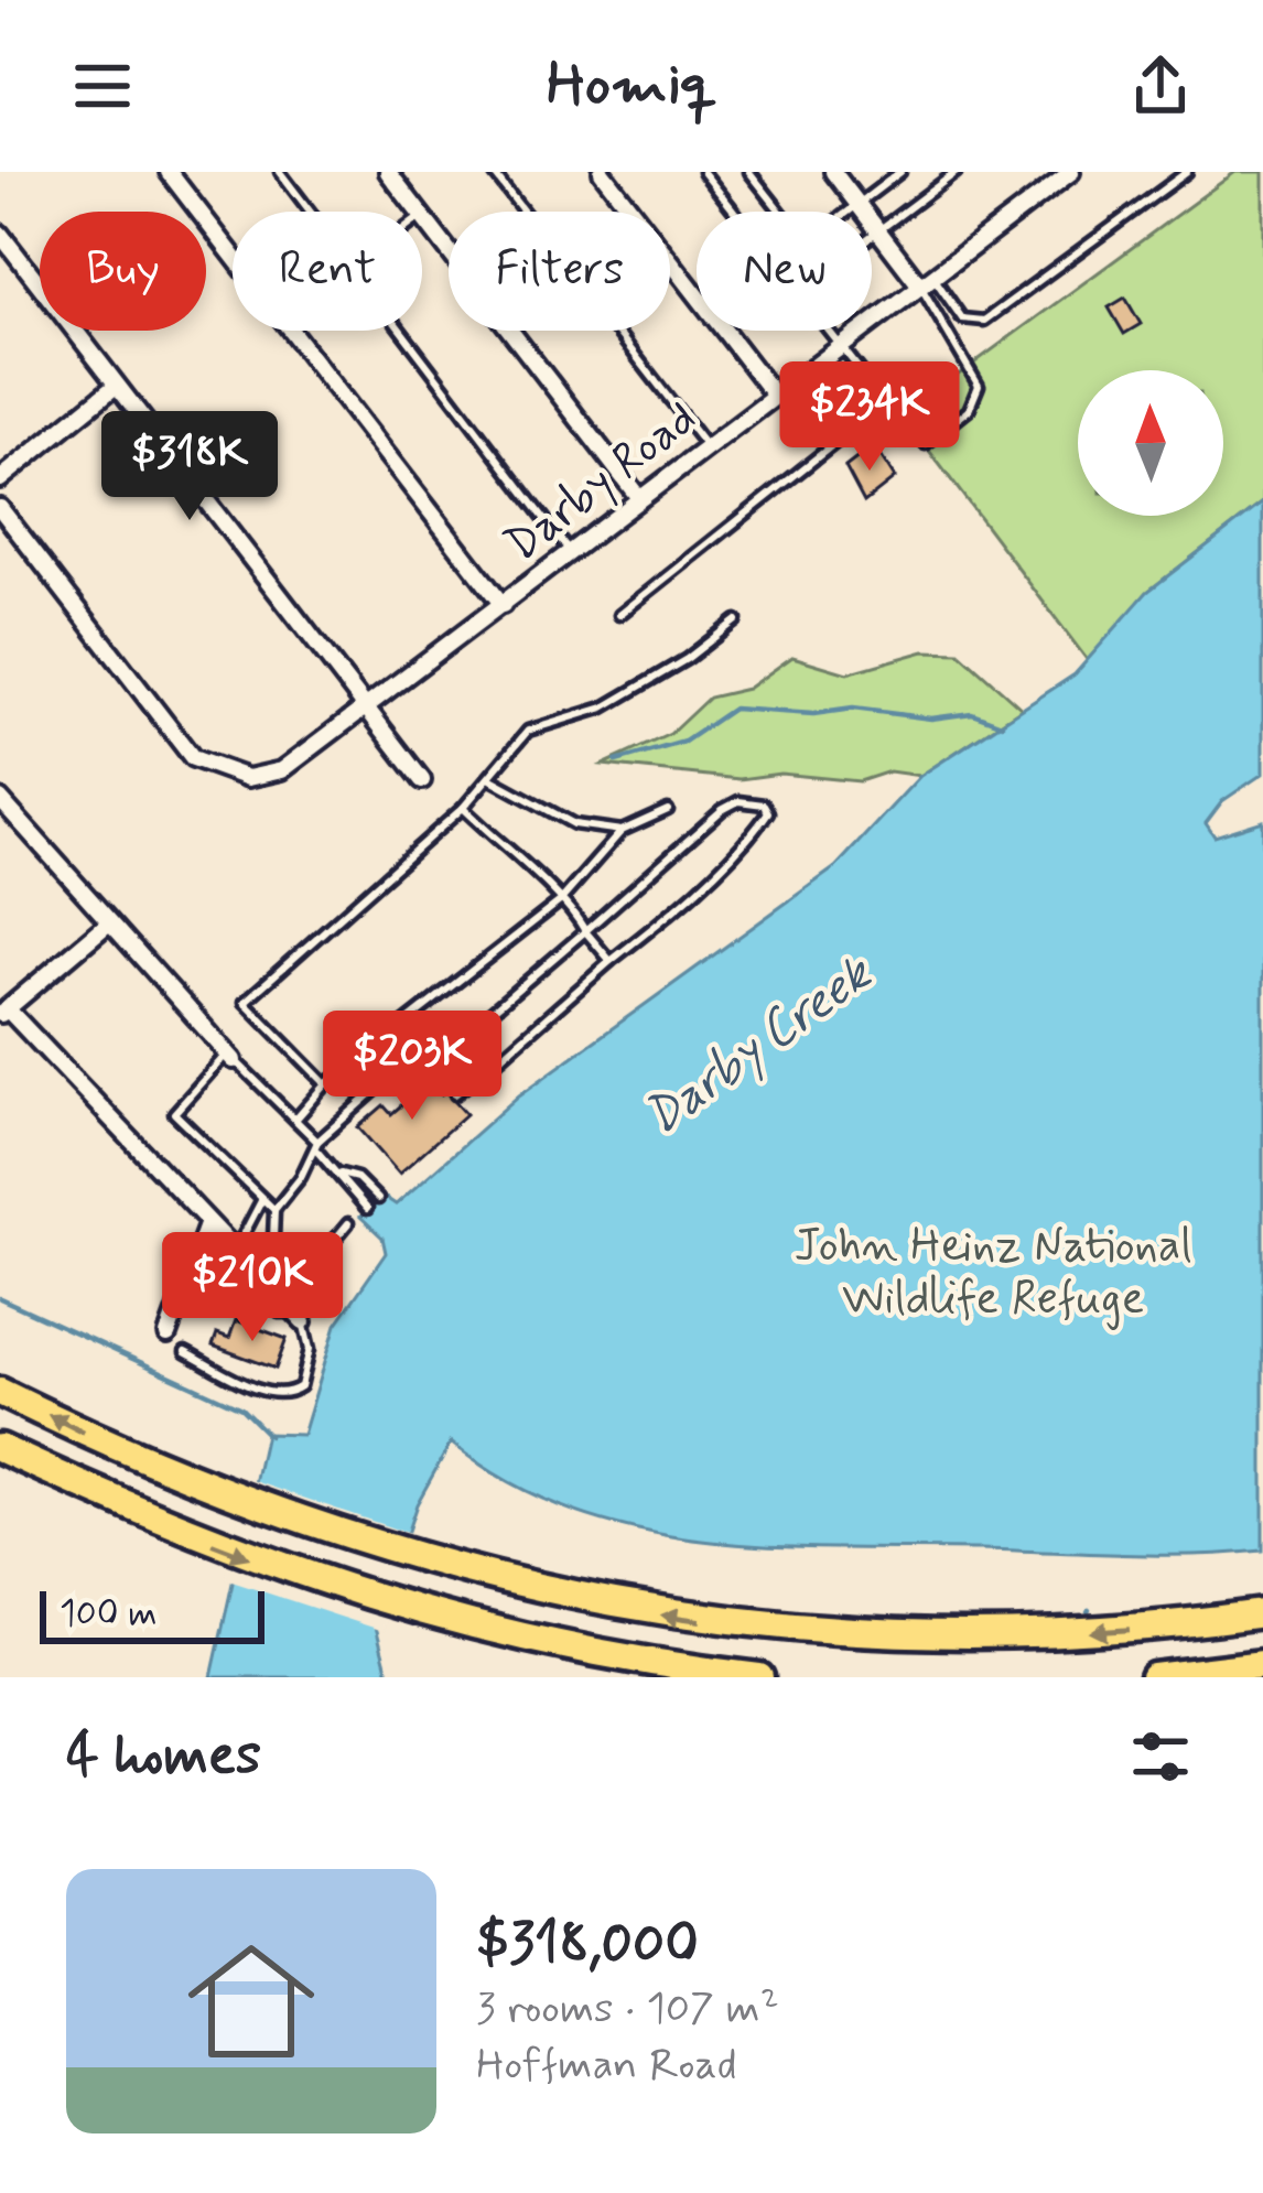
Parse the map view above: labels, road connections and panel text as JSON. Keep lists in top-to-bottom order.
{
  "streets": {
    "street": ["Darby Road"]
  },
  "water": ["Darby Creek"],
  "parks": ["John Heinz National Wildlife Refuge"],
  "scale_bar": "100 m",
  "north": "top",
  "page": {
    "header": "Homiq",
    "chip": [
      "Buy",
      "Rent",
      "Filters",
      "New"
    ],
    "price": [
      "$234K",
      "$318K",
      "$203K",
      "$210K"
    ],
    "scale": "100 m",
    "heading": "4 homes",
    "list": [
      {
        "name": "$318,000",
        "note": "3 rooms · 107 m² · Hoffman Road"
      }
    ]
  }
}
